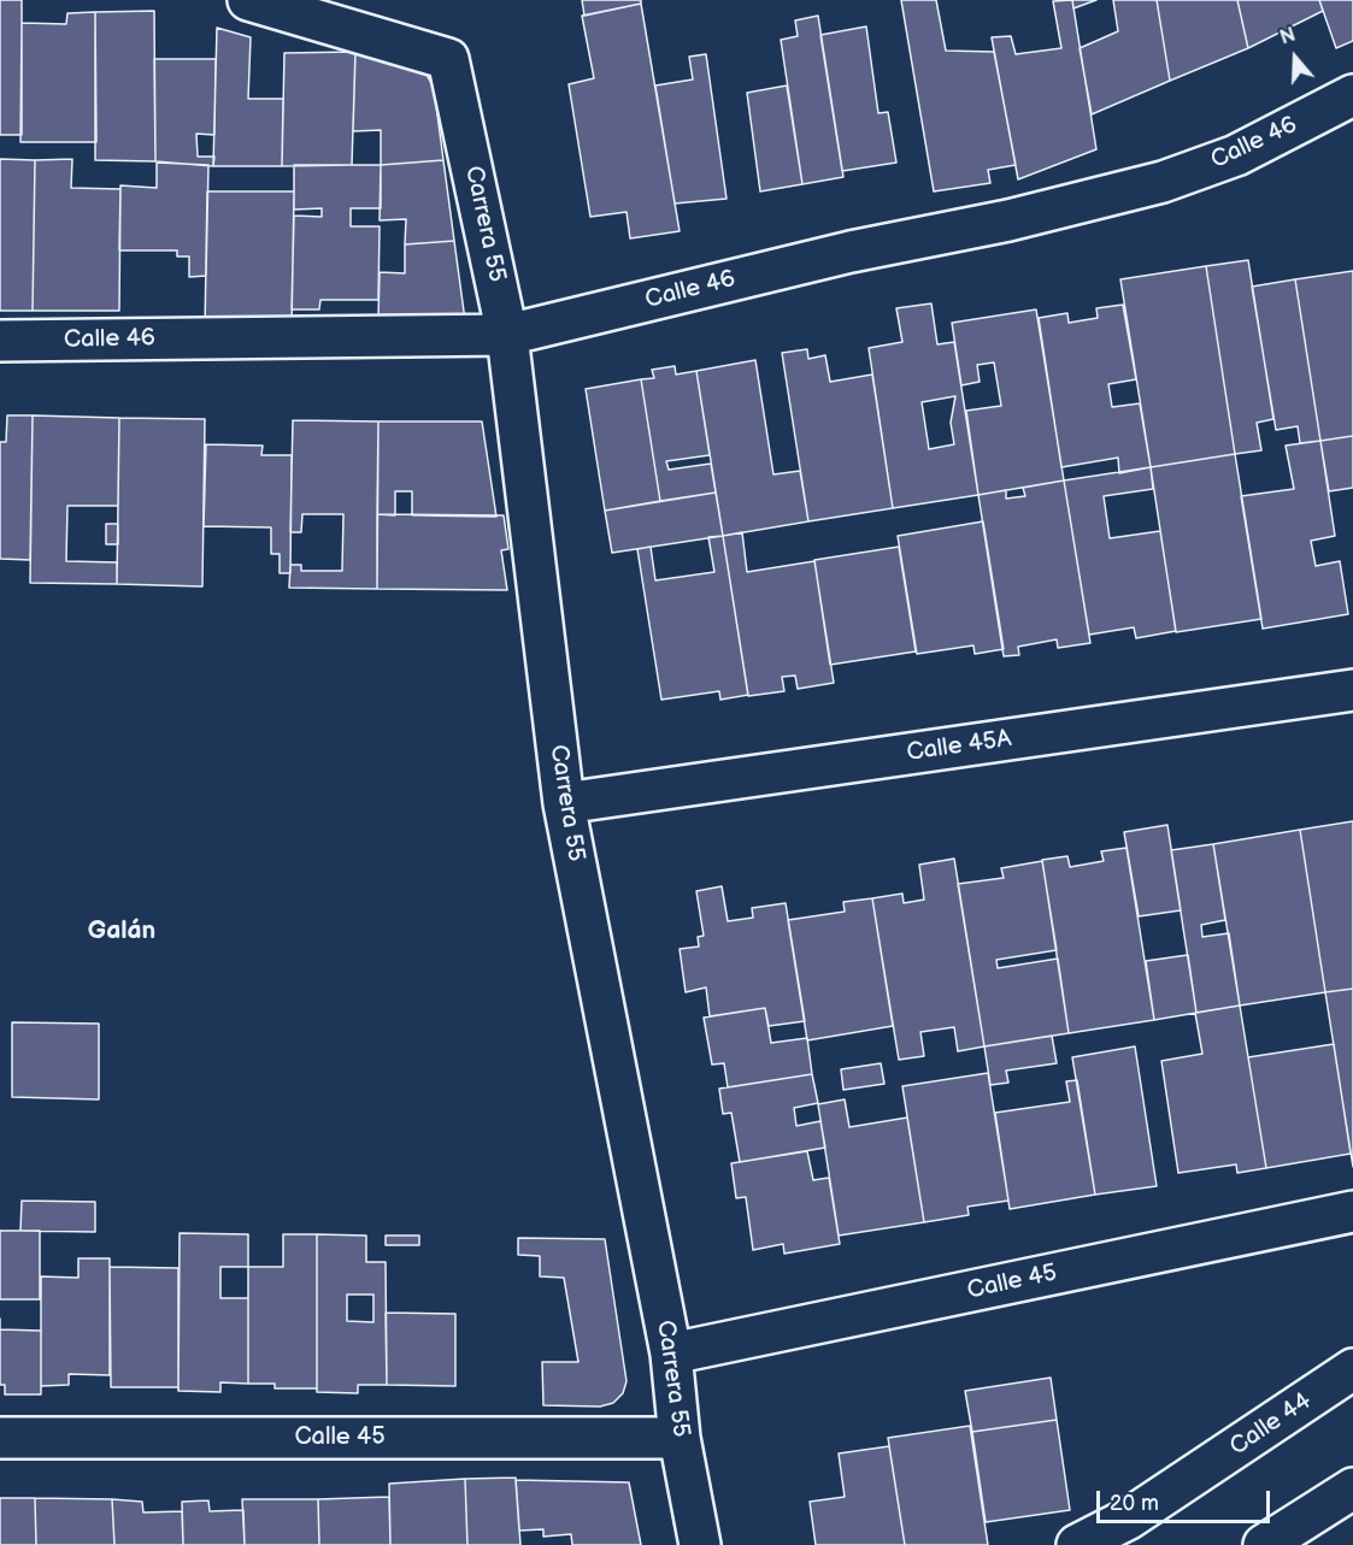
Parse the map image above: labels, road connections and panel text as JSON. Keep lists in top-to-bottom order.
{
  "streets": {
    "street": [
      "Calle 46",
      "Carrera 55",
      "Calle 45A",
      "Calle 45",
      "Calle 44"
    ]
  },
  "crossings": [
    ["Calle 46", "Carrera 55"],
    ["Carrera 55", "Calle 45A"],
    ["Carrera 55", "Calle 45"]
  ],
  "districts": ["Galán"],
  "scale_bar": "20 m",
  "north": "top"
}
